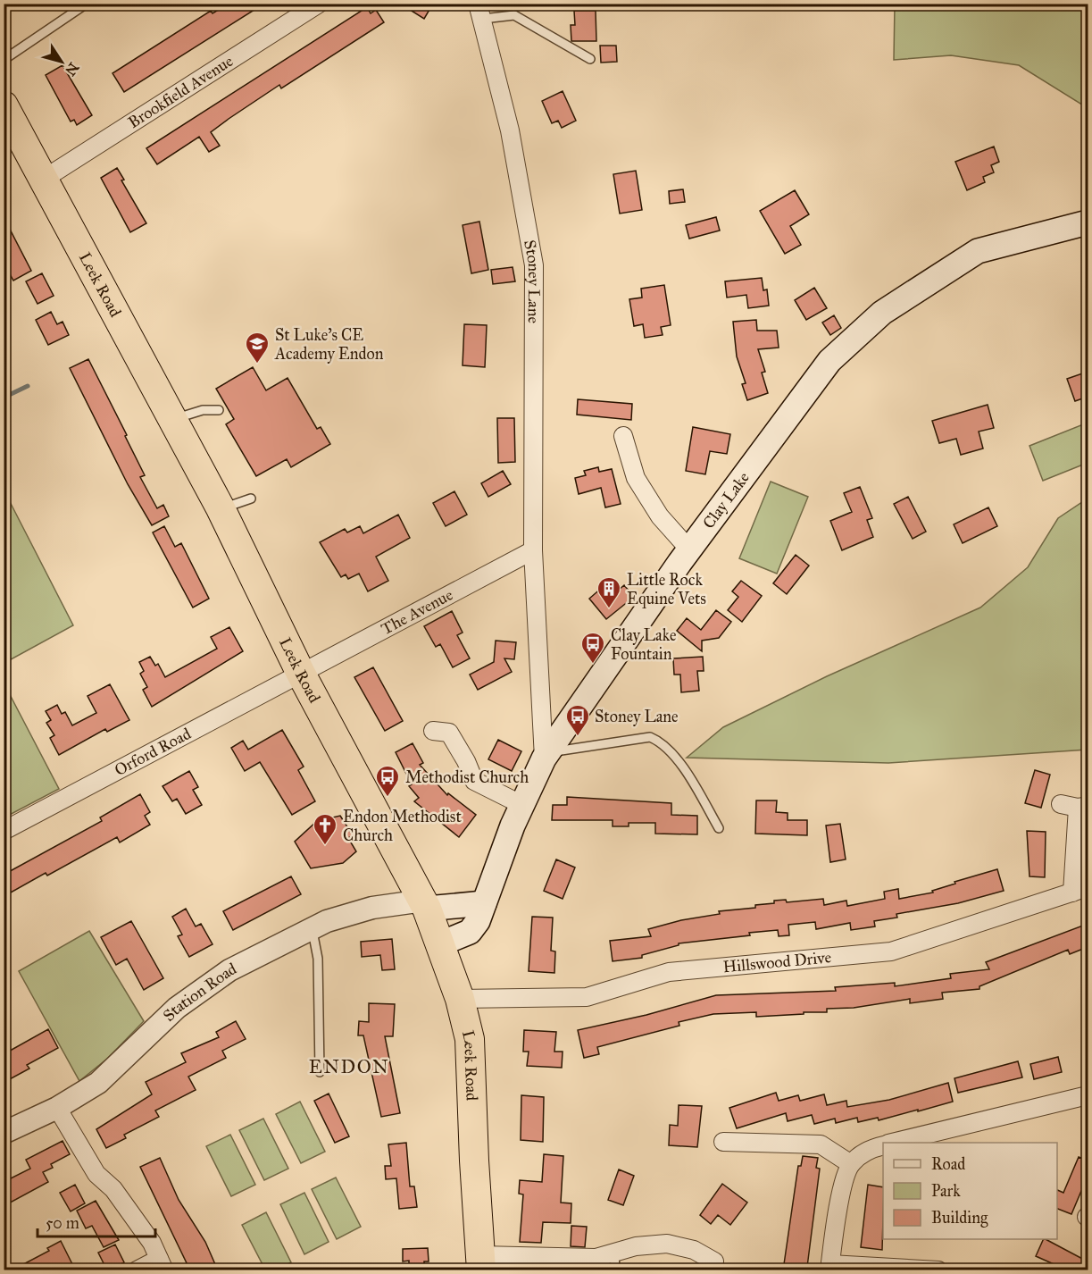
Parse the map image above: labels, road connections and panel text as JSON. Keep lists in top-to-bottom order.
{
  "streets": {
    "highway": ["Leek Road"],
    "main road": ["Clay Lake"],
    "street": [
      "Brookfield Avenue",
      "Stoney Lane",
      "The Avenue",
      "Orford Road",
      "Hillswood Drive",
      "Station Road"
    ]
  },
  "crossings": [
    ["Brookfield Avenue", "Leek Road"],
    ["Stoney Lane", "Clay Lake"],
    ["Stoney Lane", "The Avenue"],
    ["Leek Road", "Clay Lake"],
    ["Leek Road", "The Avenue"],
    ["Leek Road", "Orford Road"],
    ["Leek Road", "Hillswood Drive"],
    ["Leek Road", "Station Road"],
    ["The Avenue", "Orford Road"]
  ],
  "districts": ["ENDON"],
  "places": {
    "school or university": ["St Luke's CE Academy Endon"],
    "building": ["Little Rock Equine Vets"],
    "bus stop": ["Clay Lake Fountain", "Stoney Lane", "Methodist Church"],
    "church": ["Endon Methodist Church"]
  },
  "legend": ["Road", "Park", "Building"],
  "scale_bar": "50 m",
  "north": "bottom right"
}
